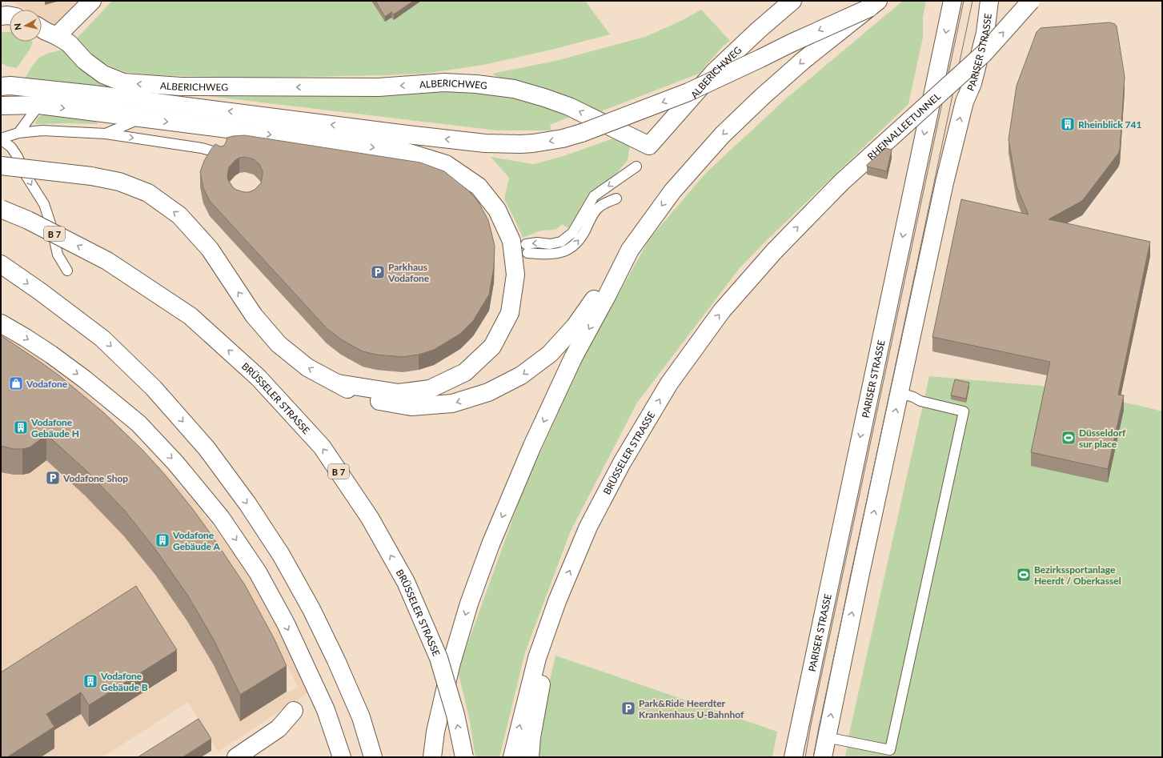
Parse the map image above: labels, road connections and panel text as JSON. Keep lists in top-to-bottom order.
{
  "streets": {
    "main road": [
      "PARISER STRASSE",
      "ALBERICHWEG",
      "RHEINALLEETUNNEL",
      "B 7",
      "BRÜSSELER STRASSE"
    ]
  },
  "crossings": [
    ["RHEINALLEETUNNEL", "BRÜSSELER STRASSE"]
  ],
  "one_way": ["RHEINALLEETUNNEL"],
  "places": {
    "building": [
      "Rheinblick 741",
      "Vodafone Gebäude H",
      "Vodafone Gebäude A",
      "Vodafone Gebäude B"
    ],
    "parking": ["Parkhaus Vodafone", "Vodafone Shop", "Park&Ride Heerdter Krankenhaus U-Bahnhof"],
    "shop": ["Vodafone"],
    "sports": ["Düsseldorf sur place", "Bezirkssportanlage Heerdt / Oberkassel"]
  },
  "north": "left"
}
